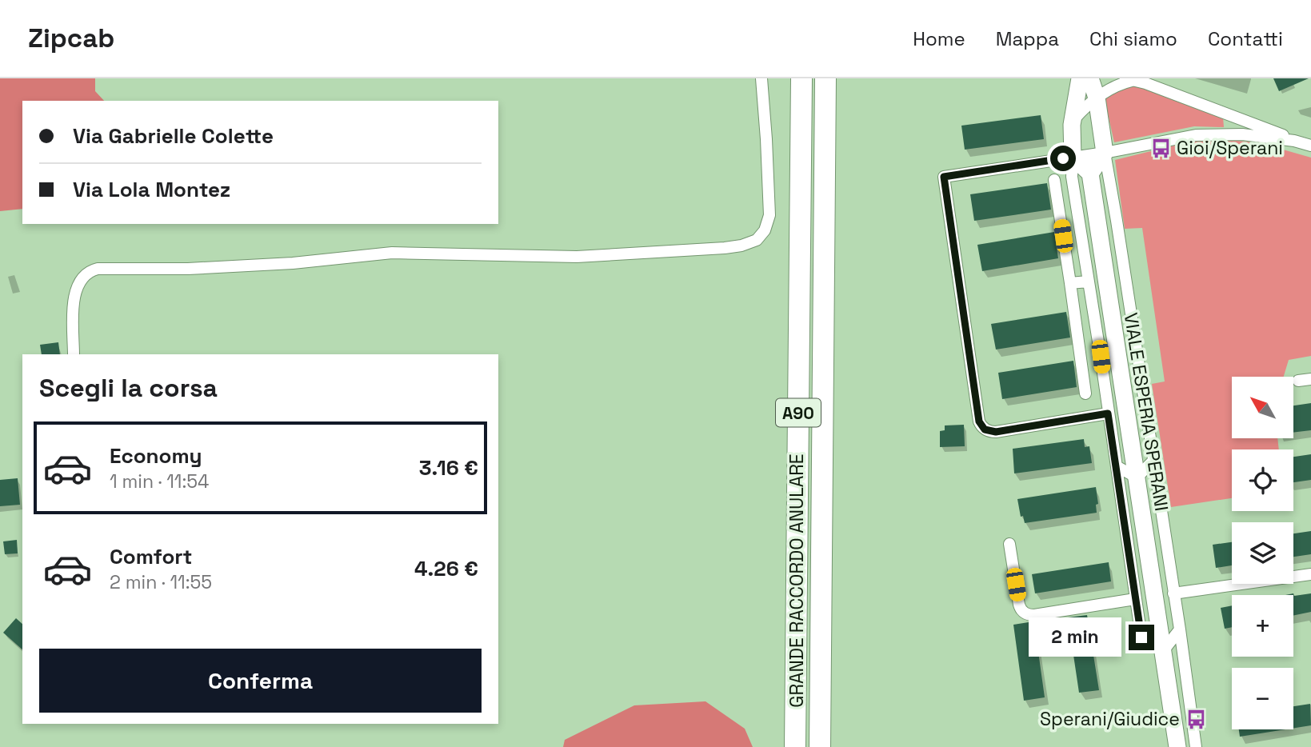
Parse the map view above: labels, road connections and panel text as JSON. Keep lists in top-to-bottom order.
{
  "streets": {
    "highway": ["A90", "GRANDE RACCORDO ANULARE"],
    "street": ["VIALE ESPERIA SPERANI"]
  },
  "places": {
    "bus stop": ["Gioi/Sperani", "Sperani/Giudice"]
  },
  "north": "top left",
  "page": {
    "header": "Zipcab",
    "nav": [
      "Home",
      "Mappa",
      "Chi siamo",
      "Contatti"
    ],
    "banner": ["Via Gabrielle Colette", "Via Lola Montez"],
    "heading": "Scegli la corsa",
    "map_buttons": ["+", "−"],
    "list": [
      {
        "name": "Economy",
        "note": "1 min · 11:54",
        "value": "3.16 €"
      },
      {
        "name": "Comfort",
        "note": "2 min · 11:55",
        "value": "4.26 €"
      }
    ],
    "bubble": "2 min",
    "buttons": "Conferma"
  }
}
